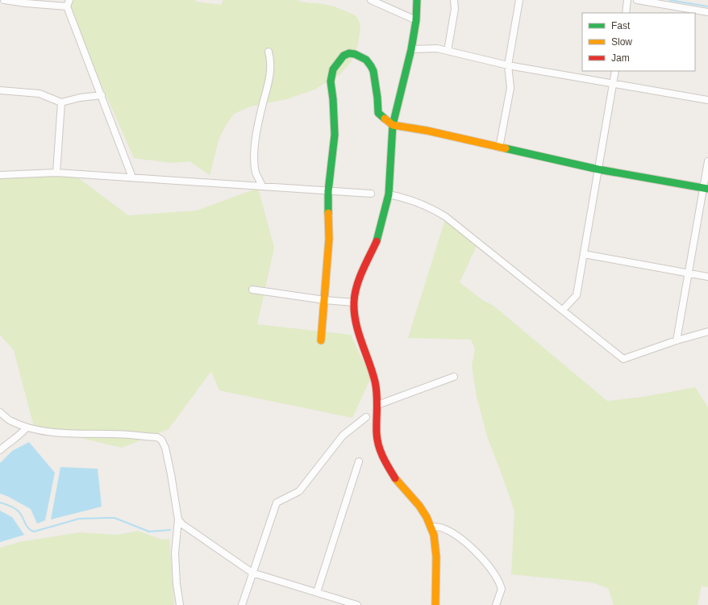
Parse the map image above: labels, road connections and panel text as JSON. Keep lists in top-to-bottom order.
{
  "legend": ["Fast", "Slow", "Jam"]
}
